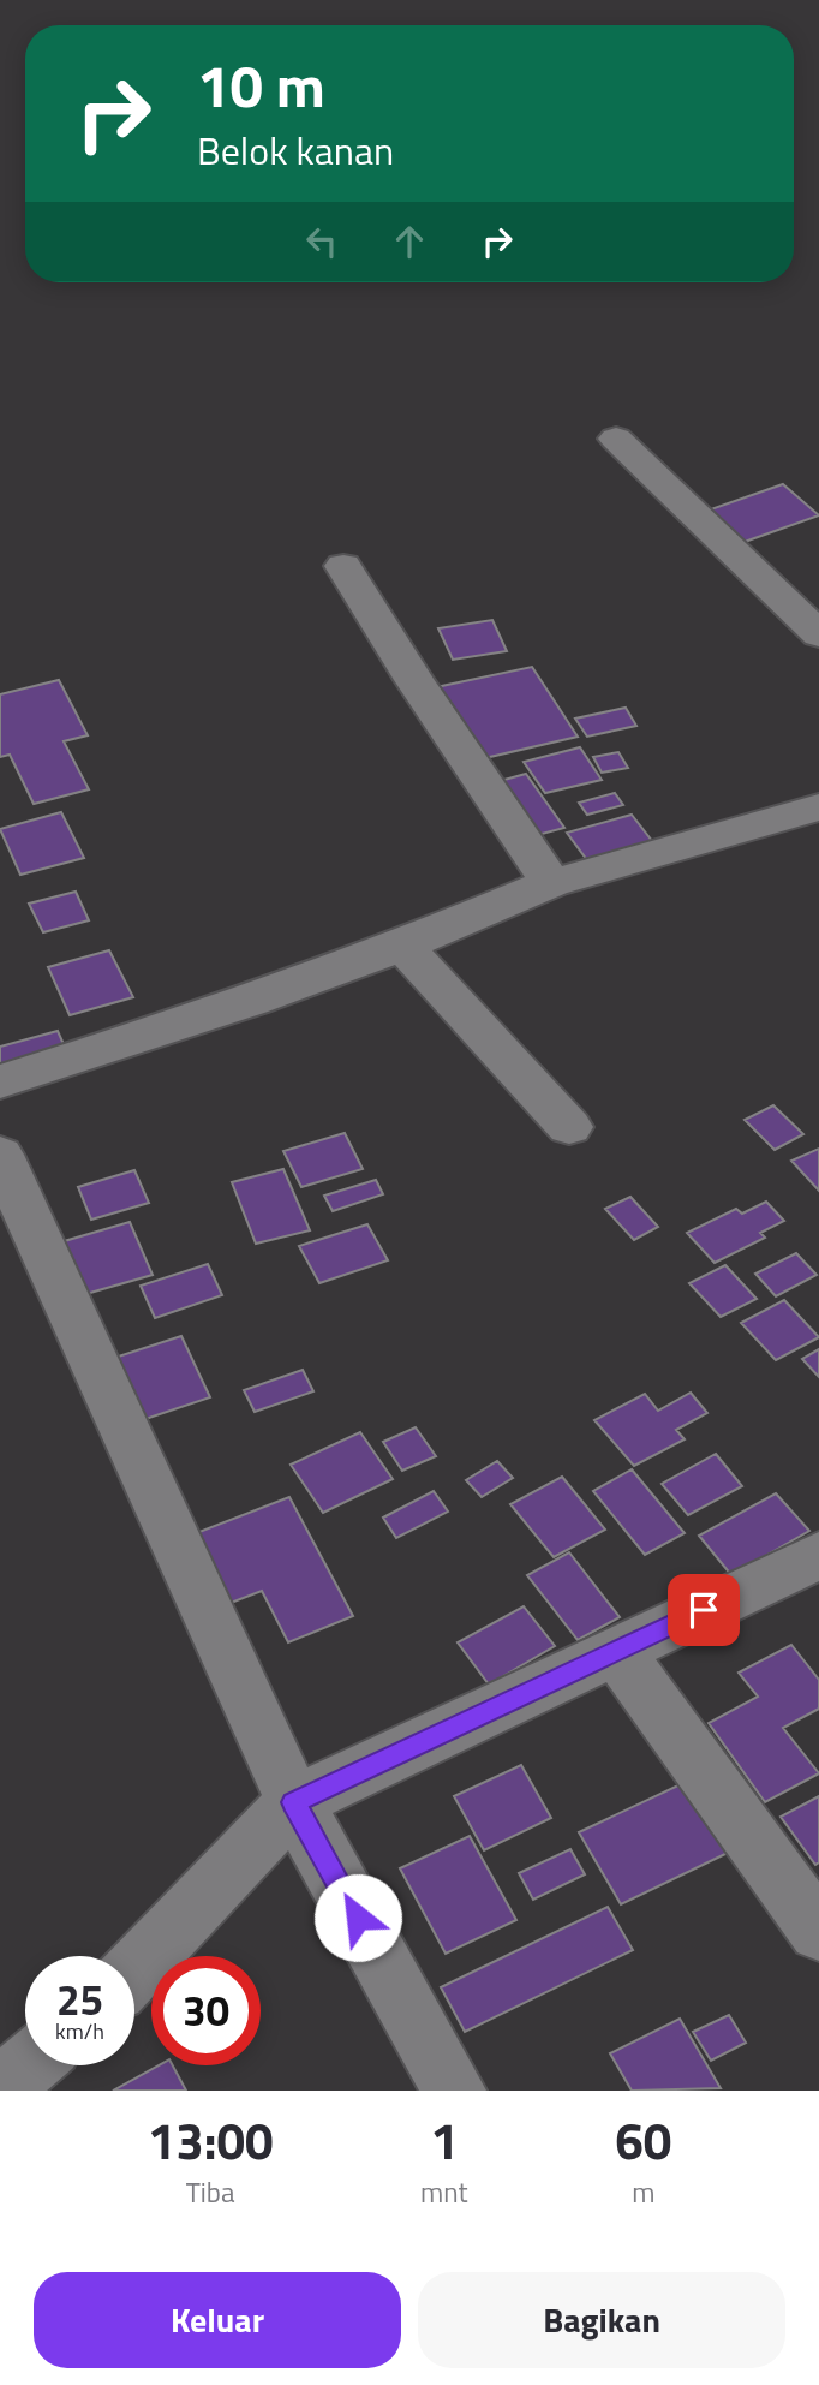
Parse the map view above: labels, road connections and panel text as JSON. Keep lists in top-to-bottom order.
{
  "page": {
    "turn": ["10 m", "Belok kanan"],
    "speed": "25 km/h",
    "limit": "30",
    "eta": [
      "13:00",
      "Tiba",
      "1",
      "mnt",
      "60",
      "m"
    ],
    "buttons": ["Keluar", "Bagikan"]
  }
}
